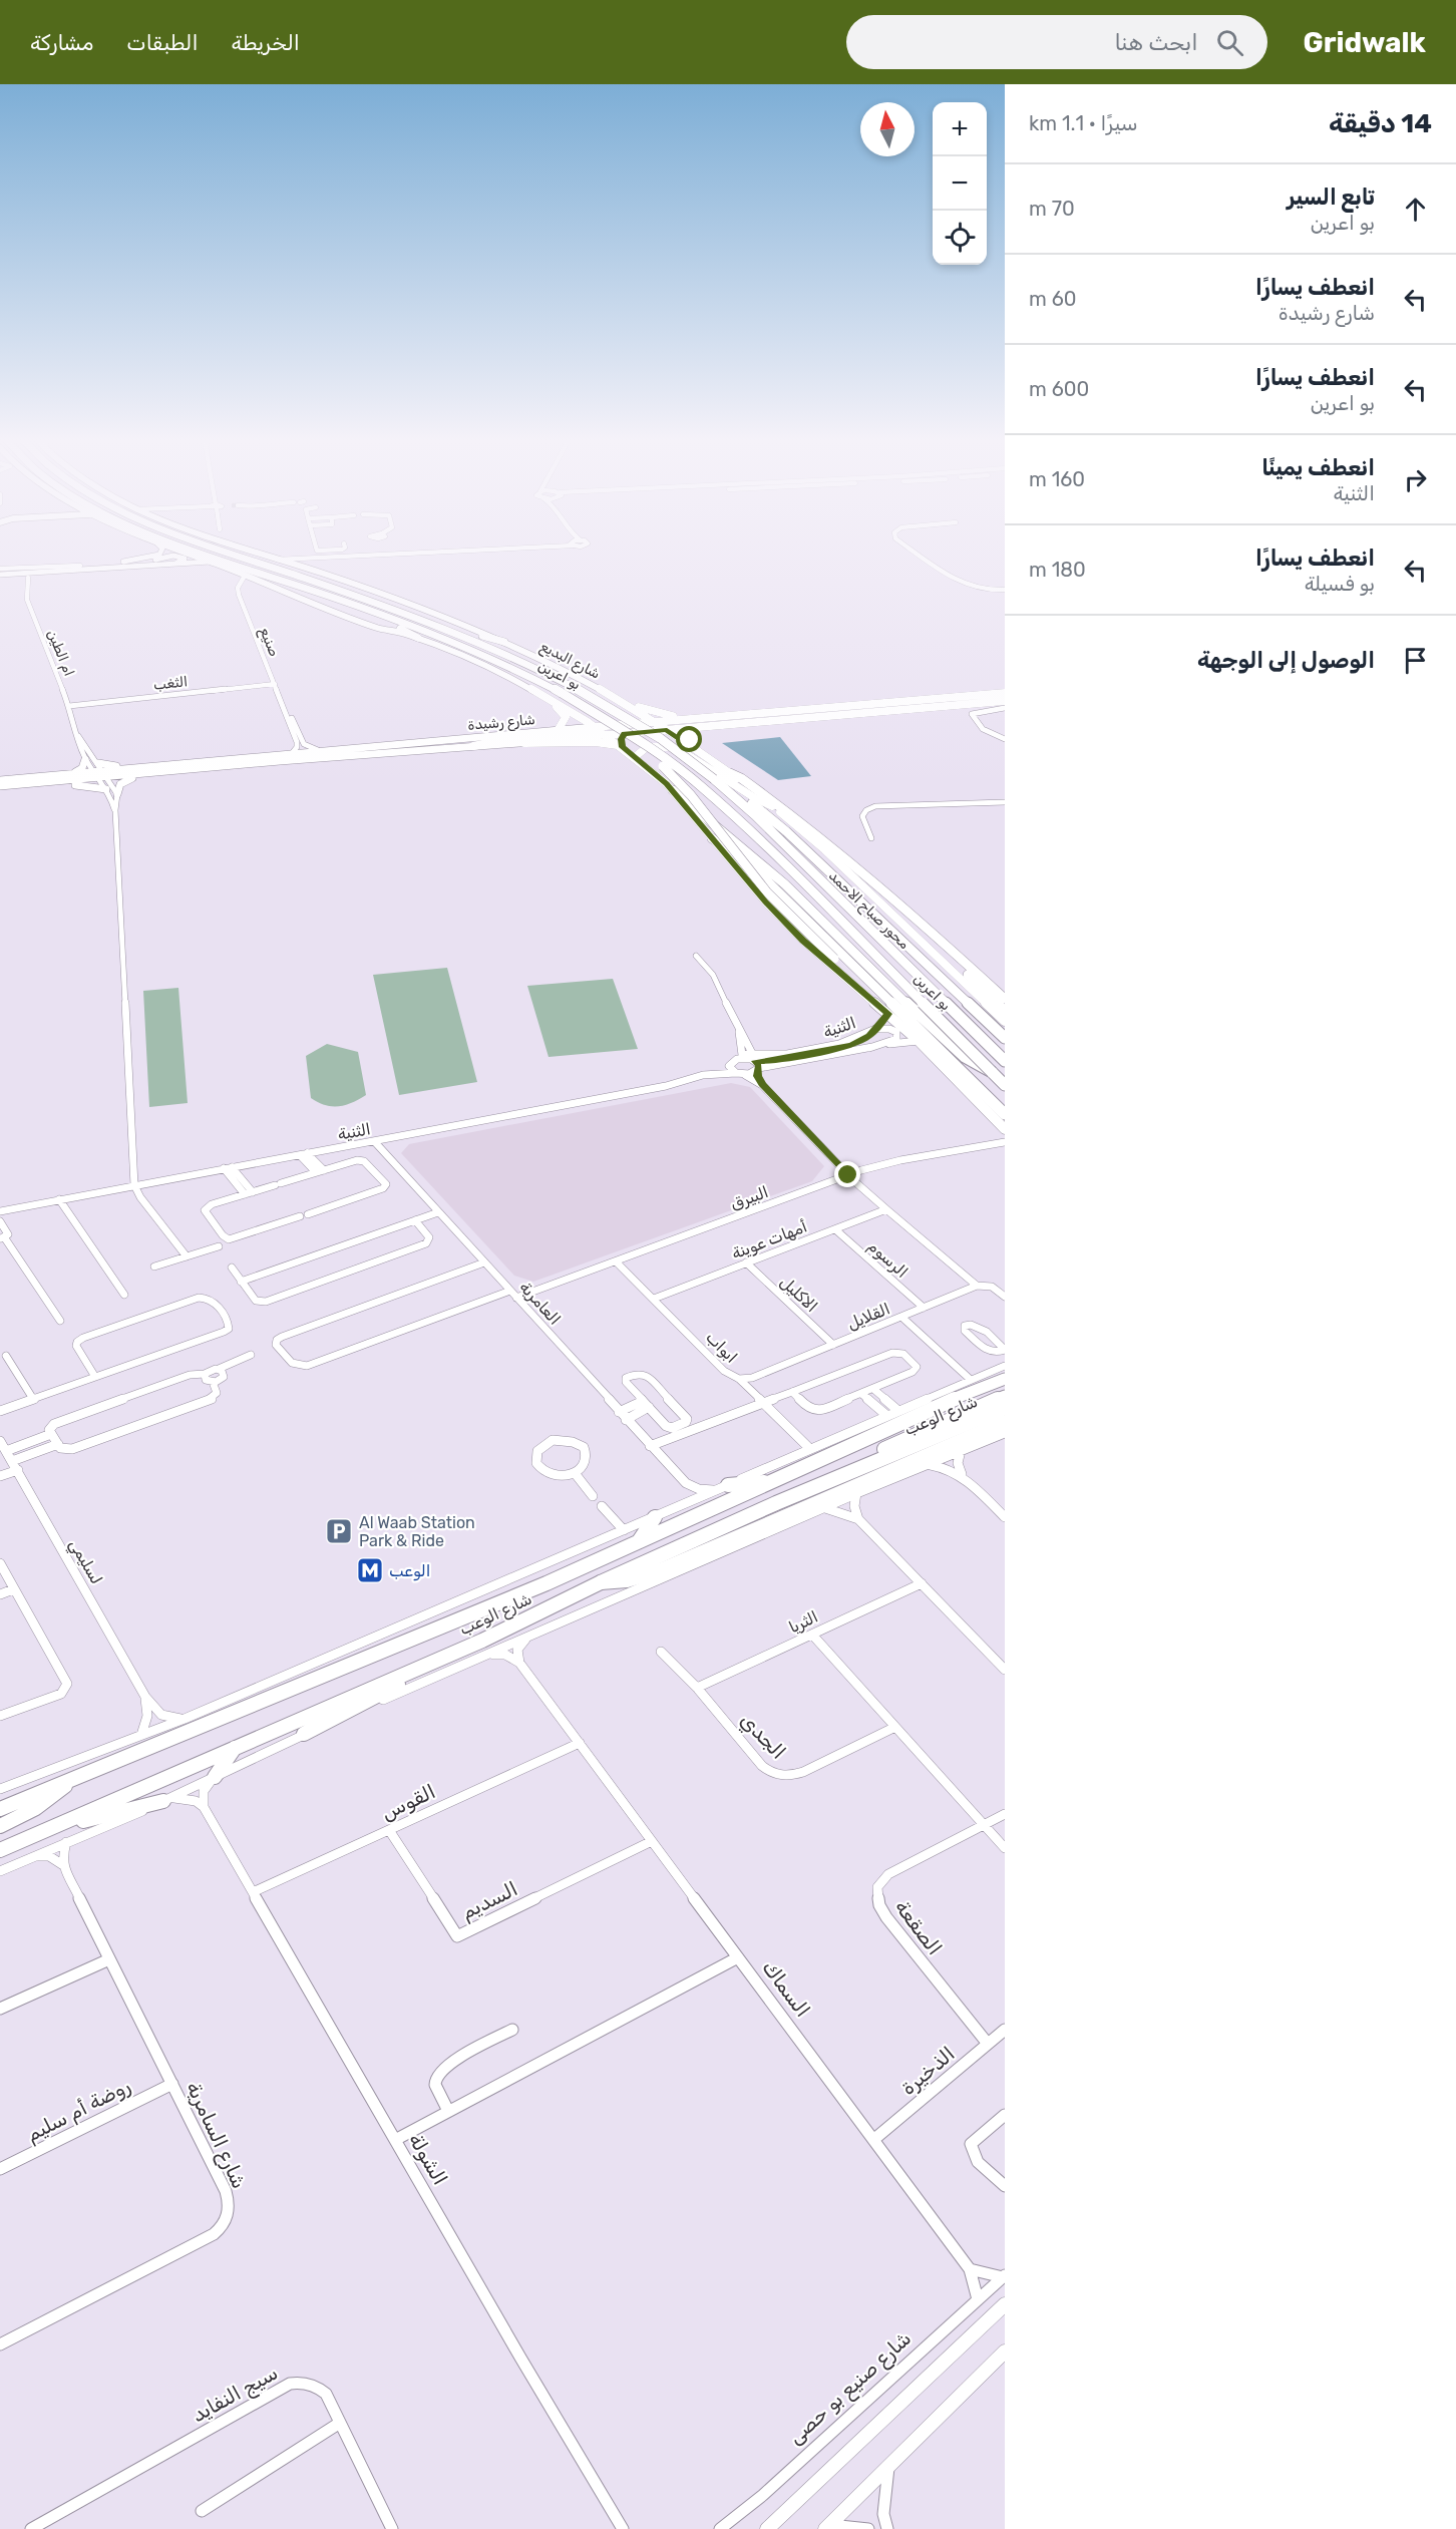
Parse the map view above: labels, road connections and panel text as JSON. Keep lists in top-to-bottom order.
{
  "streets": {
    "main road": [
      "شارع البديع",
      "بو اعرين",
      "شارع رشيدة",
      "محور صباح الاحمد",
      "شارع الوعب"
    ],
    "street": [
      "صنيع",
      "ام الطين",
      "الثغب",
      "الثنية",
      "البيرق",
      "أمهات عوينة",
      "الرسوم",
      "الاكليل",
      "العامرية",
      "القلايل",
      "ابواب",
      "لسليمي",
      "الثريا",
      "الجدي",
      "القوس",
      "السديم",
      "الصقعة",
      "السماك",
      "الذخيرة",
      "روضة أم سليم",
      "شارع السامرية",
      "الشولة",
      "شارع صنيع بو حصى",
      "سيج النفايد"
    ]
  },
  "crossings": [
    ["صنيع", "الثغب"],
    ["صنيع", "شارع رشيدة"],
    ["ام الطين", "الثغب"],
    ["ام الطين", "شارع رشيدة"],
    ["شارع البديع", "بو اعرين"],
    ["شارع البديع", "شارع رشيدة"],
    ["بو اعرين", "شارع رشيدة"],
    ["بو اعرين", "محور صباح الاحمد"],
    ["بو اعرين", "الثنية"],
    ["الثنية", "العامرية"],
    ["البيرق", "العامرية"],
    ["البيرق", "ابواب"],
    ["أمهات عوينة", "الرسوم"],
    ["أمهات عوينة", "الاكليل"],
    ["أمهات عوينة", "ابواب"],
    ["الرسوم", "القلايل"],
    ["الاكليل", "القلايل"],
    ["القلايل", "ابواب"],
    ["ابواب", "شارع الوعب"],
    ["شارع الوعب", "لسليمي"],
    ["الثريا", "الجدي"],
    ["القوس", "السديم"],
    ["القوس", "الشولة"],
    ["الصقعة", "الذخيرة"],
    ["السماك", "الذخيرة"],
    ["السماك", "الشولة"],
    ["السماك", "شارع صنيع بو حصى"],
    ["روضة أم سليم", "شارع السامرية"]
  ],
  "places": {
    "parking": ["Al Waab Station Park & Ride"],
    "metro station": ["الوعب"]
  },
  "north": "top",
  "page": {
    "header": "Gridwalk",
    "search": "ابحث هنا",
    "nav": ["الخريطة", "الطبقات", "مشاركة"],
    "heading": ["14 دقيقة", "سيرًا · 1.1 km"],
    "map_buttons": ["+", "−"],
    "list": [
      ["تابع السير", "بو اعرين", "70 m"],
      ["انعطف يسارًا", "شارع رشيدة", "60 m"],
      ["انعطف يسارًا", "بو اعرين", "600 m"],
      ["انعطف يمينًا", "الثنية", "160 m"],
      ["انعطف يسارًا", "بو فسيلة", "180 m"],
      "الوصول إلى الوجهة"
    ]
  }
}
